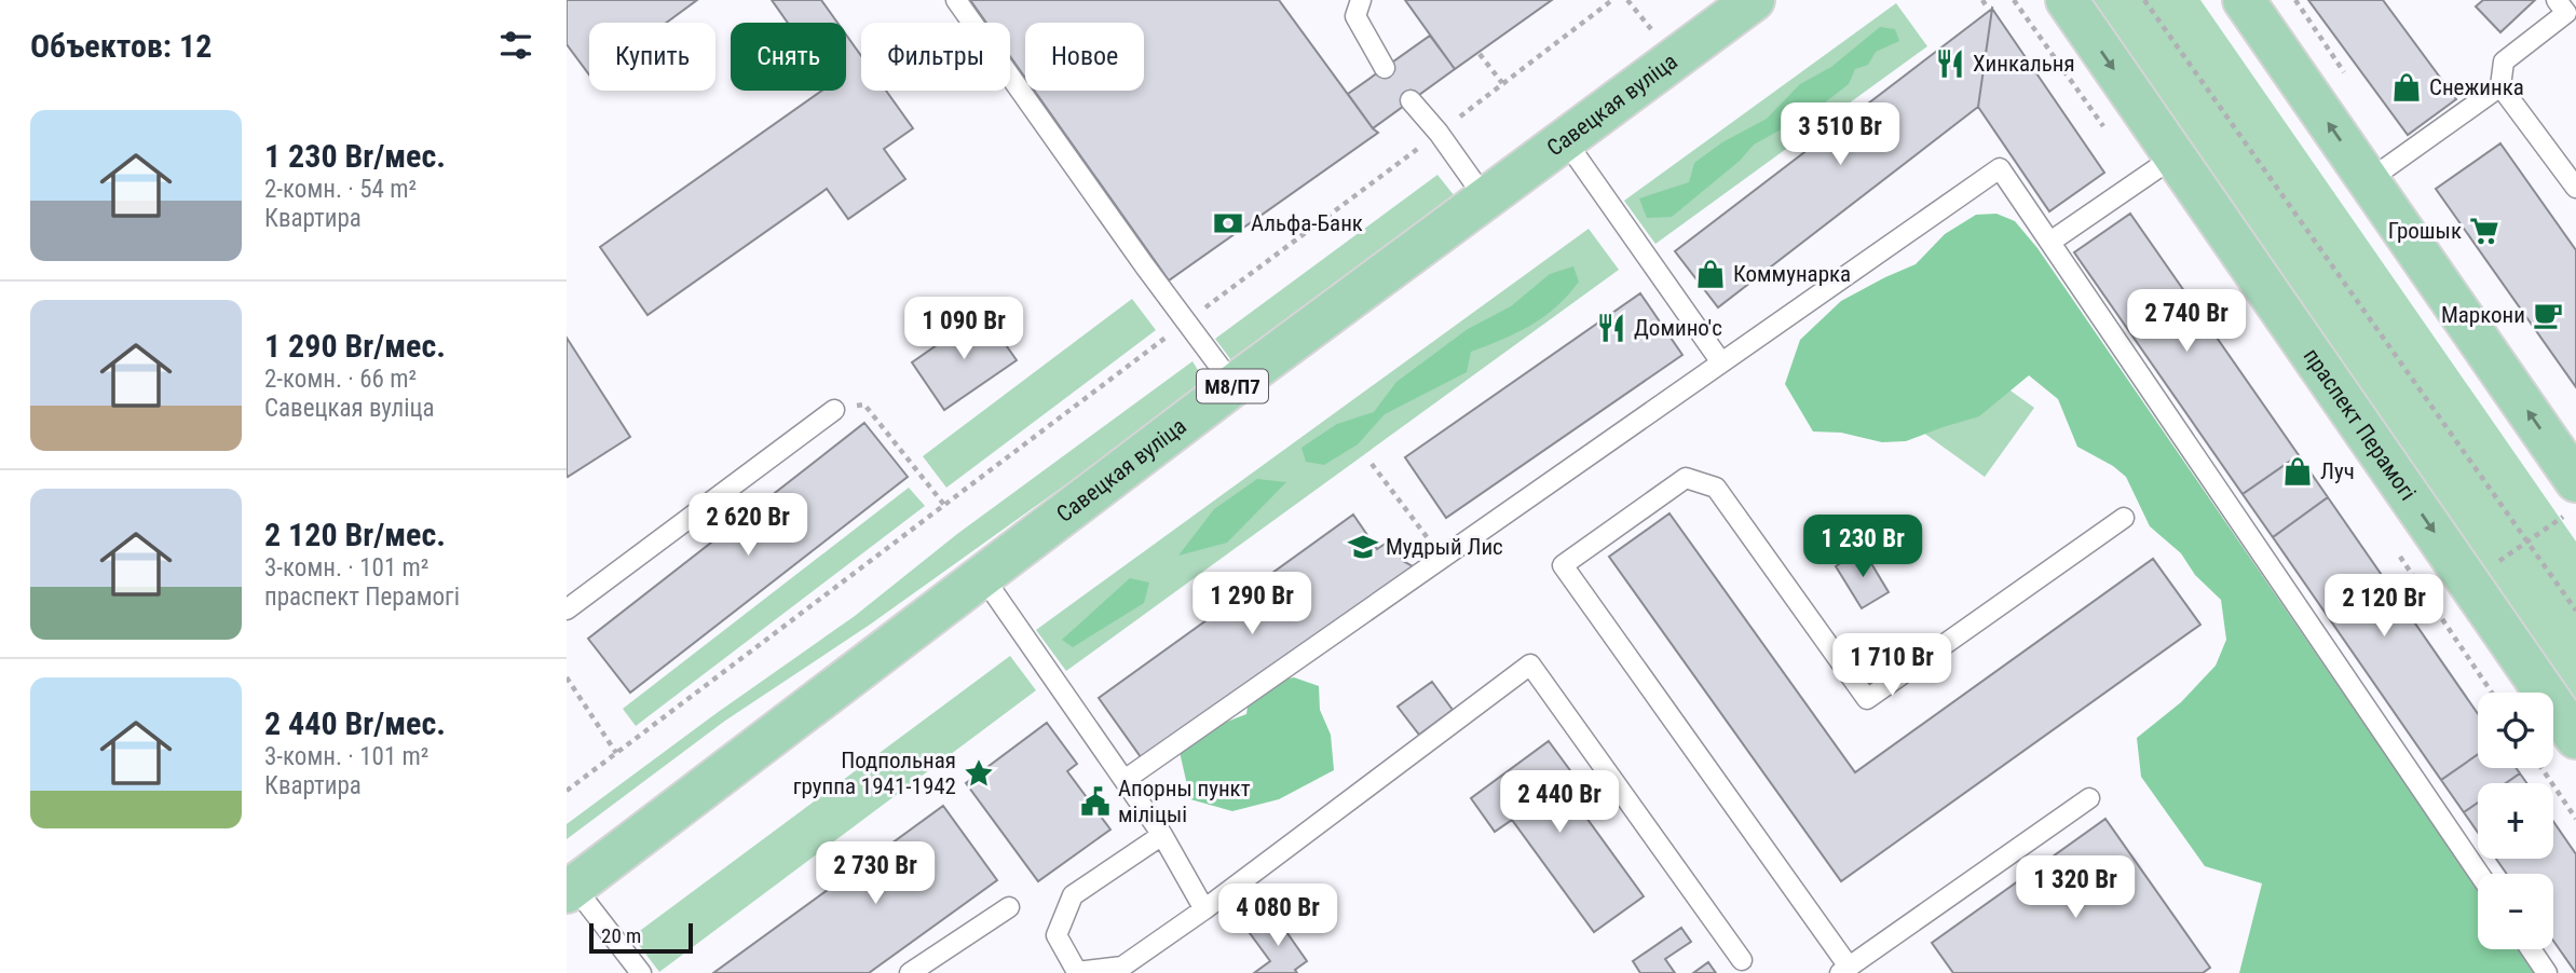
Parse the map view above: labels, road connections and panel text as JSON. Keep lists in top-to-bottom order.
{
  "streets": {
    "main road": ["Савецкая вуліца", "М8/П7", "праспект Перамогі"]
  },
  "places": {
    "restaurant": ["Хинкальня", "Домино'c"],
    "shop": ["Снежинка", "Коммунарка", "Луч"],
    "bank": ["Альфа-Банк"],
    "supermarket": ["Грошык"],
    "cafe": ["Маркони"],
    "school or university": ["Мудрый Лис"],
    "place": ["Подпольная группа 1941-1942"],
    "public building": ["Апорны пункт міліцыі"]
  },
  "scale_bar": "20 m",
  "page": {
    "heading": "Объектов: 12",
    "chip": [
      "Купить",
      "Снять",
      "Фильтры",
      "Новое"
    ],
    "list": [
      {
        "name": "1 230 Br/мес.",
        "note": "2-комн. · 54 m² · Квартира"
      },
      {
        "name": "1 290 Br/мес.",
        "note": "2-комн. · 66 m² · Савецкая вуліца"
      },
      {
        "name": "2 120 Br/мес.",
        "note": "3-комн. · 101 m² · праспект Перамогі"
      },
      {
        "name": "2 440 Br/мес.",
        "note": "3-комн. · 101 m² · Квартира"
      }
    ],
    "price": [
      "3 510 Br",
      "2 740 Br",
      "1 090 Br",
      "2 620 Br",
      "1 230 Br",
      "1 290 Br",
      "2 120 Br",
      "1 710 Br",
      "2 440 Br",
      "2 730 Br",
      "1 320 Br",
      "4 080 Br"
    ],
    "map_buttons": ["+", "−"],
    "scale": "20 m"
  }
}
